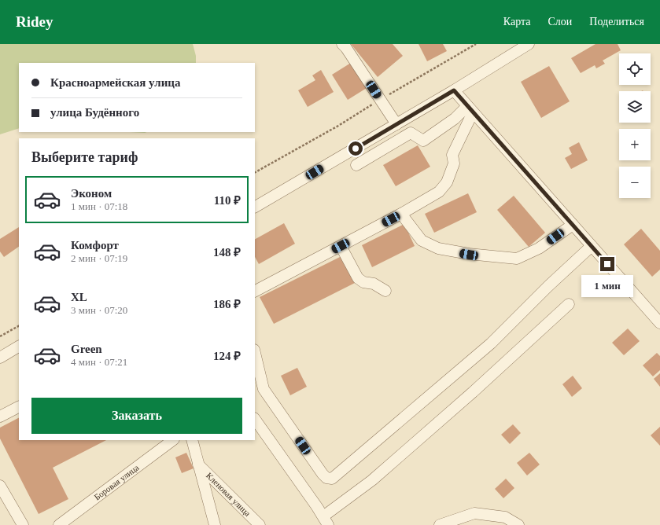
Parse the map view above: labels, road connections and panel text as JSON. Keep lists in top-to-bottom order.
{
  "streets": {
    "street": ["Боровая улица", "Кленовая улица"]
  },
  "page": {
    "header": "Ridey",
    "nav": ["Карта", "Слои", "Поделиться"],
    "map_buttons": ["+", "−"],
    "banner": ["Красноармейская улица", "улица Будённого"],
    "heading": "Выберите тариф",
    "list": [
      {
        "name": "Эконом",
        "note": "1 мин · 07:18",
        "value": "110 ₽"
      },
      {
        "name": "Комфорт",
        "note": "2 мин · 07:19",
        "value": "148 ₽"
      },
      {
        "name": "XL",
        "note": "3 мин · 07:20",
        "value": "186 ₽"
      },
      {
        "name": "Green",
        "note": "4 мин · 07:21",
        "value": "124 ₽"
      }
    ],
    "bubble": "1 мин",
    "buttons": "Заказать"
  }
}
